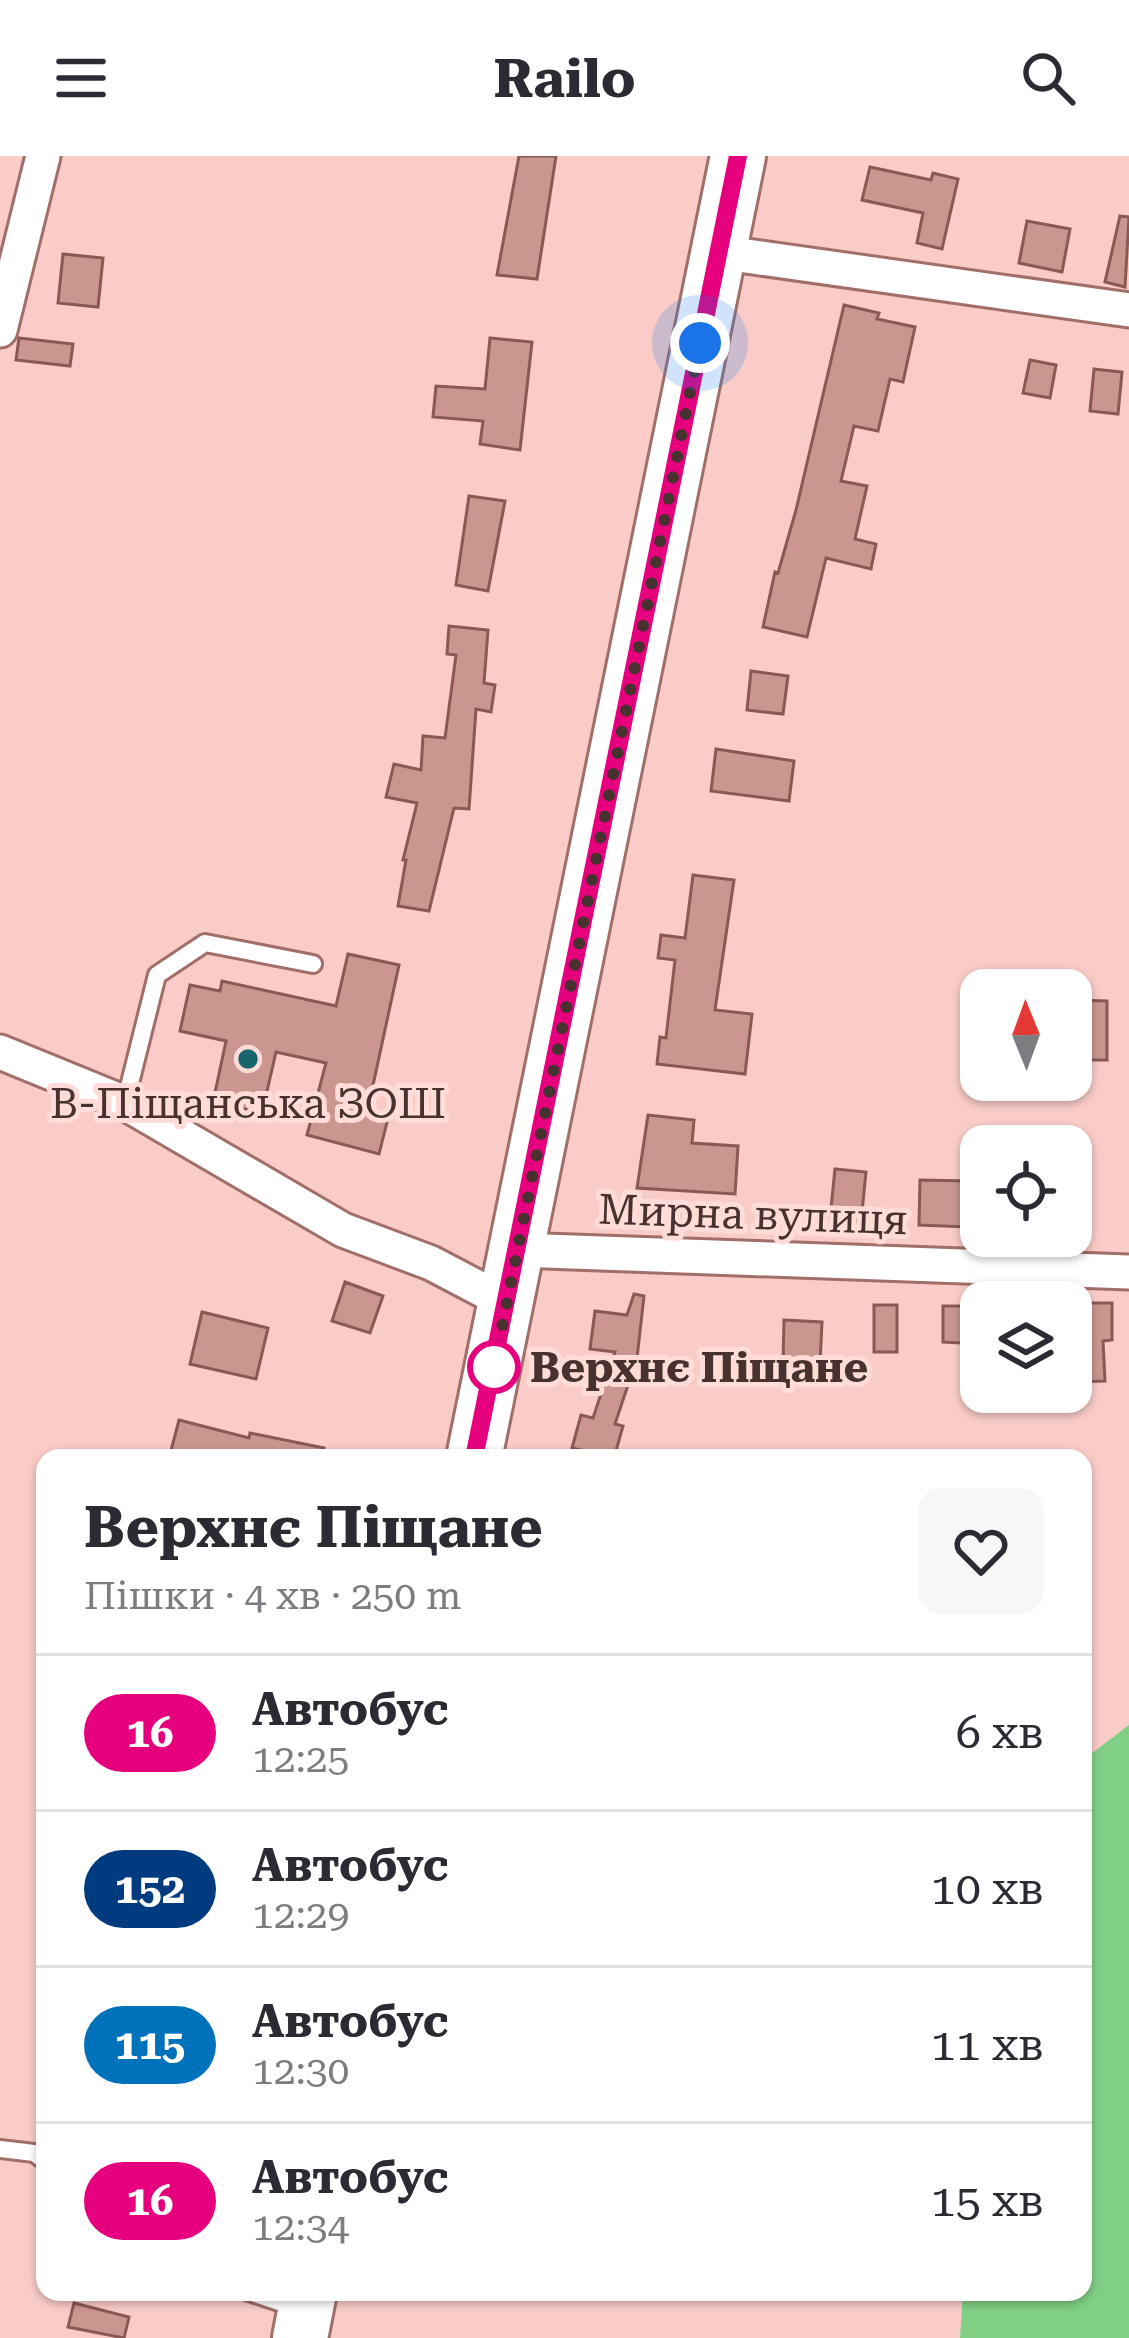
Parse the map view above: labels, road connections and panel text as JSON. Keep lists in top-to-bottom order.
{
  "streets": {
    "street": ["Мирна вулиця"]
  },
  "places": ["В-Піщанська ЗОШ", "Верхнє Піщане"],
  "lines": ["bus line 16"],
  "north": "top",
  "page": {
    "header": "Railo",
    "heading": ["Верхнє Піщане", "Пішки · 4 хв · 250 m"],
    "list": [
      {
        "mark": "16",
        "name": "Автобус",
        "note": "12:25",
        "value": "6 хв"
      },
      {
        "mark": "152",
        "name": "Автобус",
        "note": "12:29",
        "value": "10 хв"
      },
      {
        "mark": "115",
        "name": "Автобус",
        "note": "12:30",
        "value": "11 хв"
      },
      {
        "mark": "16",
        "name": "Автобус",
        "note": "12:34",
        "value": "15 хв"
      }
    ]
  }
}
